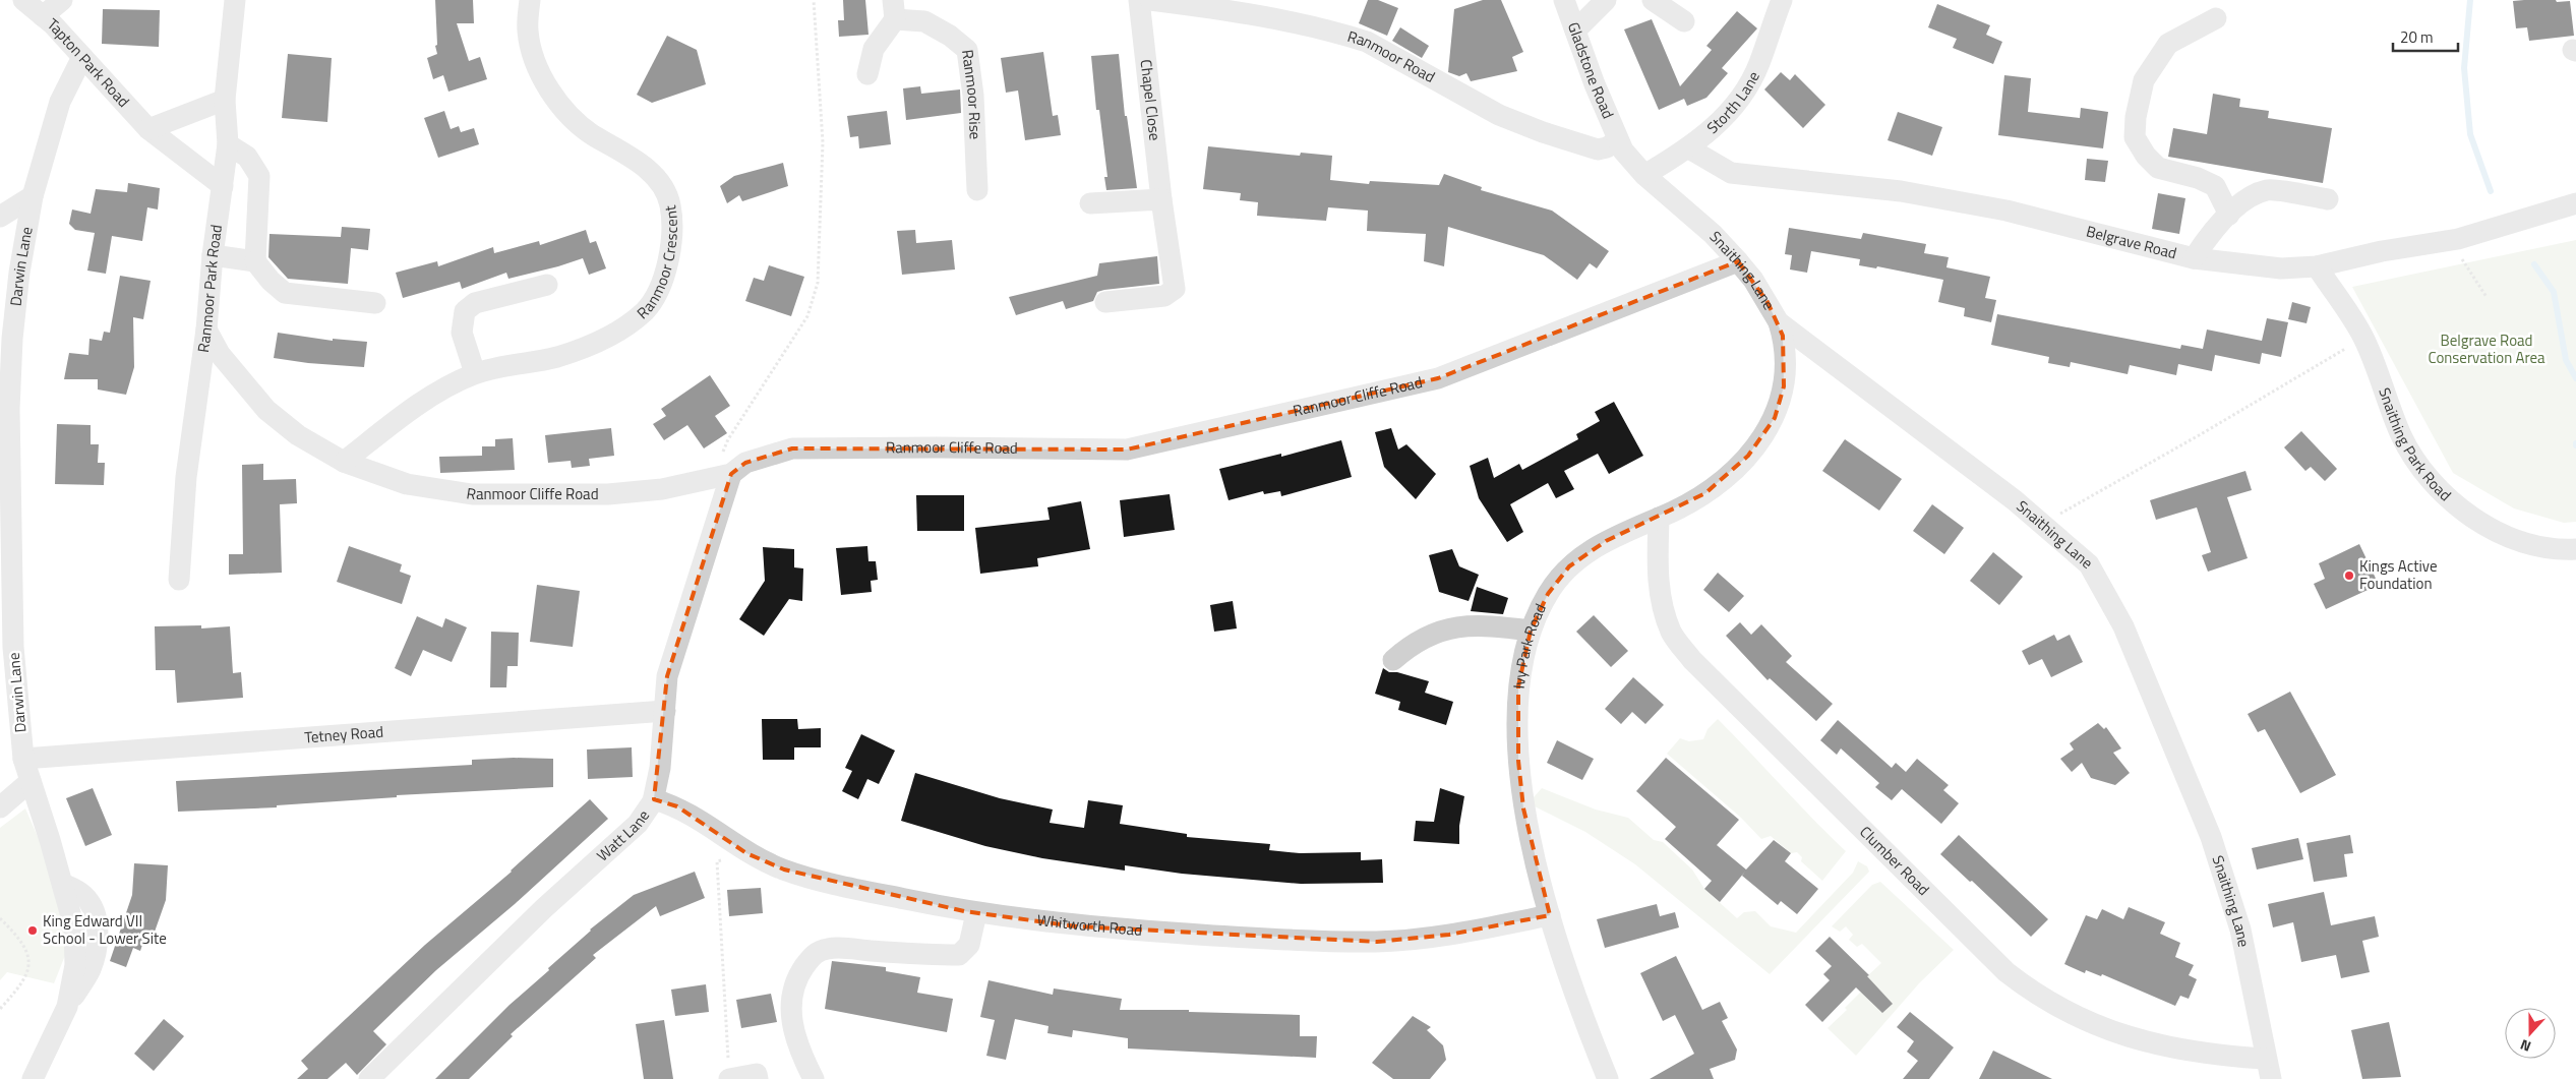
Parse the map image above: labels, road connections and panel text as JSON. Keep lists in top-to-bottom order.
{
  "streets": {
    "street": [
      "Ranmoor Road",
      "Tapton Park Road",
      "Gladstone Road",
      "Ranmoor Rise",
      "Chapel Close",
      "Storth Lane",
      "Belgrave Road",
      "Ranmoor Crescent",
      "Darwin Lane",
      "Snaithing Lane",
      "Ranmoor Park Road",
      "Ranmoor Cliffe Road",
      "Snaithing Park Road",
      "Ivy Park Road",
      "Tetney Road",
      "Watt Lane",
      "Clumber Road",
      "Whitworth Road"
    ]
  },
  "crossings": [
    ["Ranmoor Road", "Gladstone Road"],
    ["Ranmoor Road", "Snaithing Lane"],
    ["Tapton Park Road", "Darwin Lane"],
    ["Tapton Park Road", "Ranmoor Park Road"],
    ["Gladstone Road", "Snaithing Lane"],
    ["Storth Lane", "Belgrave Road"],
    ["Storth Lane", "Snaithing Lane"],
    ["Belgrave Road", "Snaithing Park Road"],
    ["Ranmoor Crescent", "Ranmoor Cliffe Road"],
    ["Darwin Lane", "Tetney Road"],
    ["Snaithing Lane", "Ranmoor Cliffe Road"],
    ["Snaithing Lane", "Ivy Park Road"],
    ["Snaithing Lane", "Clumber Road"],
    ["Ranmoor Park Road", "Ranmoor Cliffe Road"],
    ["Ranmoor Cliffe Road", "Watt Lane"],
    ["Ivy Park Road", "Clumber Road"],
    ["Ivy Park Road", "Whitworth Road"],
    ["Tetney Road", "Watt Lane"],
    ["Watt Lane", "Whitworth Road"]
  ],
  "parks": ["Belgrave Road Conservation Area"],
  "places": ["Kings Active Foundation", "King Edward VII School - Lower Site"],
  "scale_bar": "20 m",
  "north": "bottom"
}
